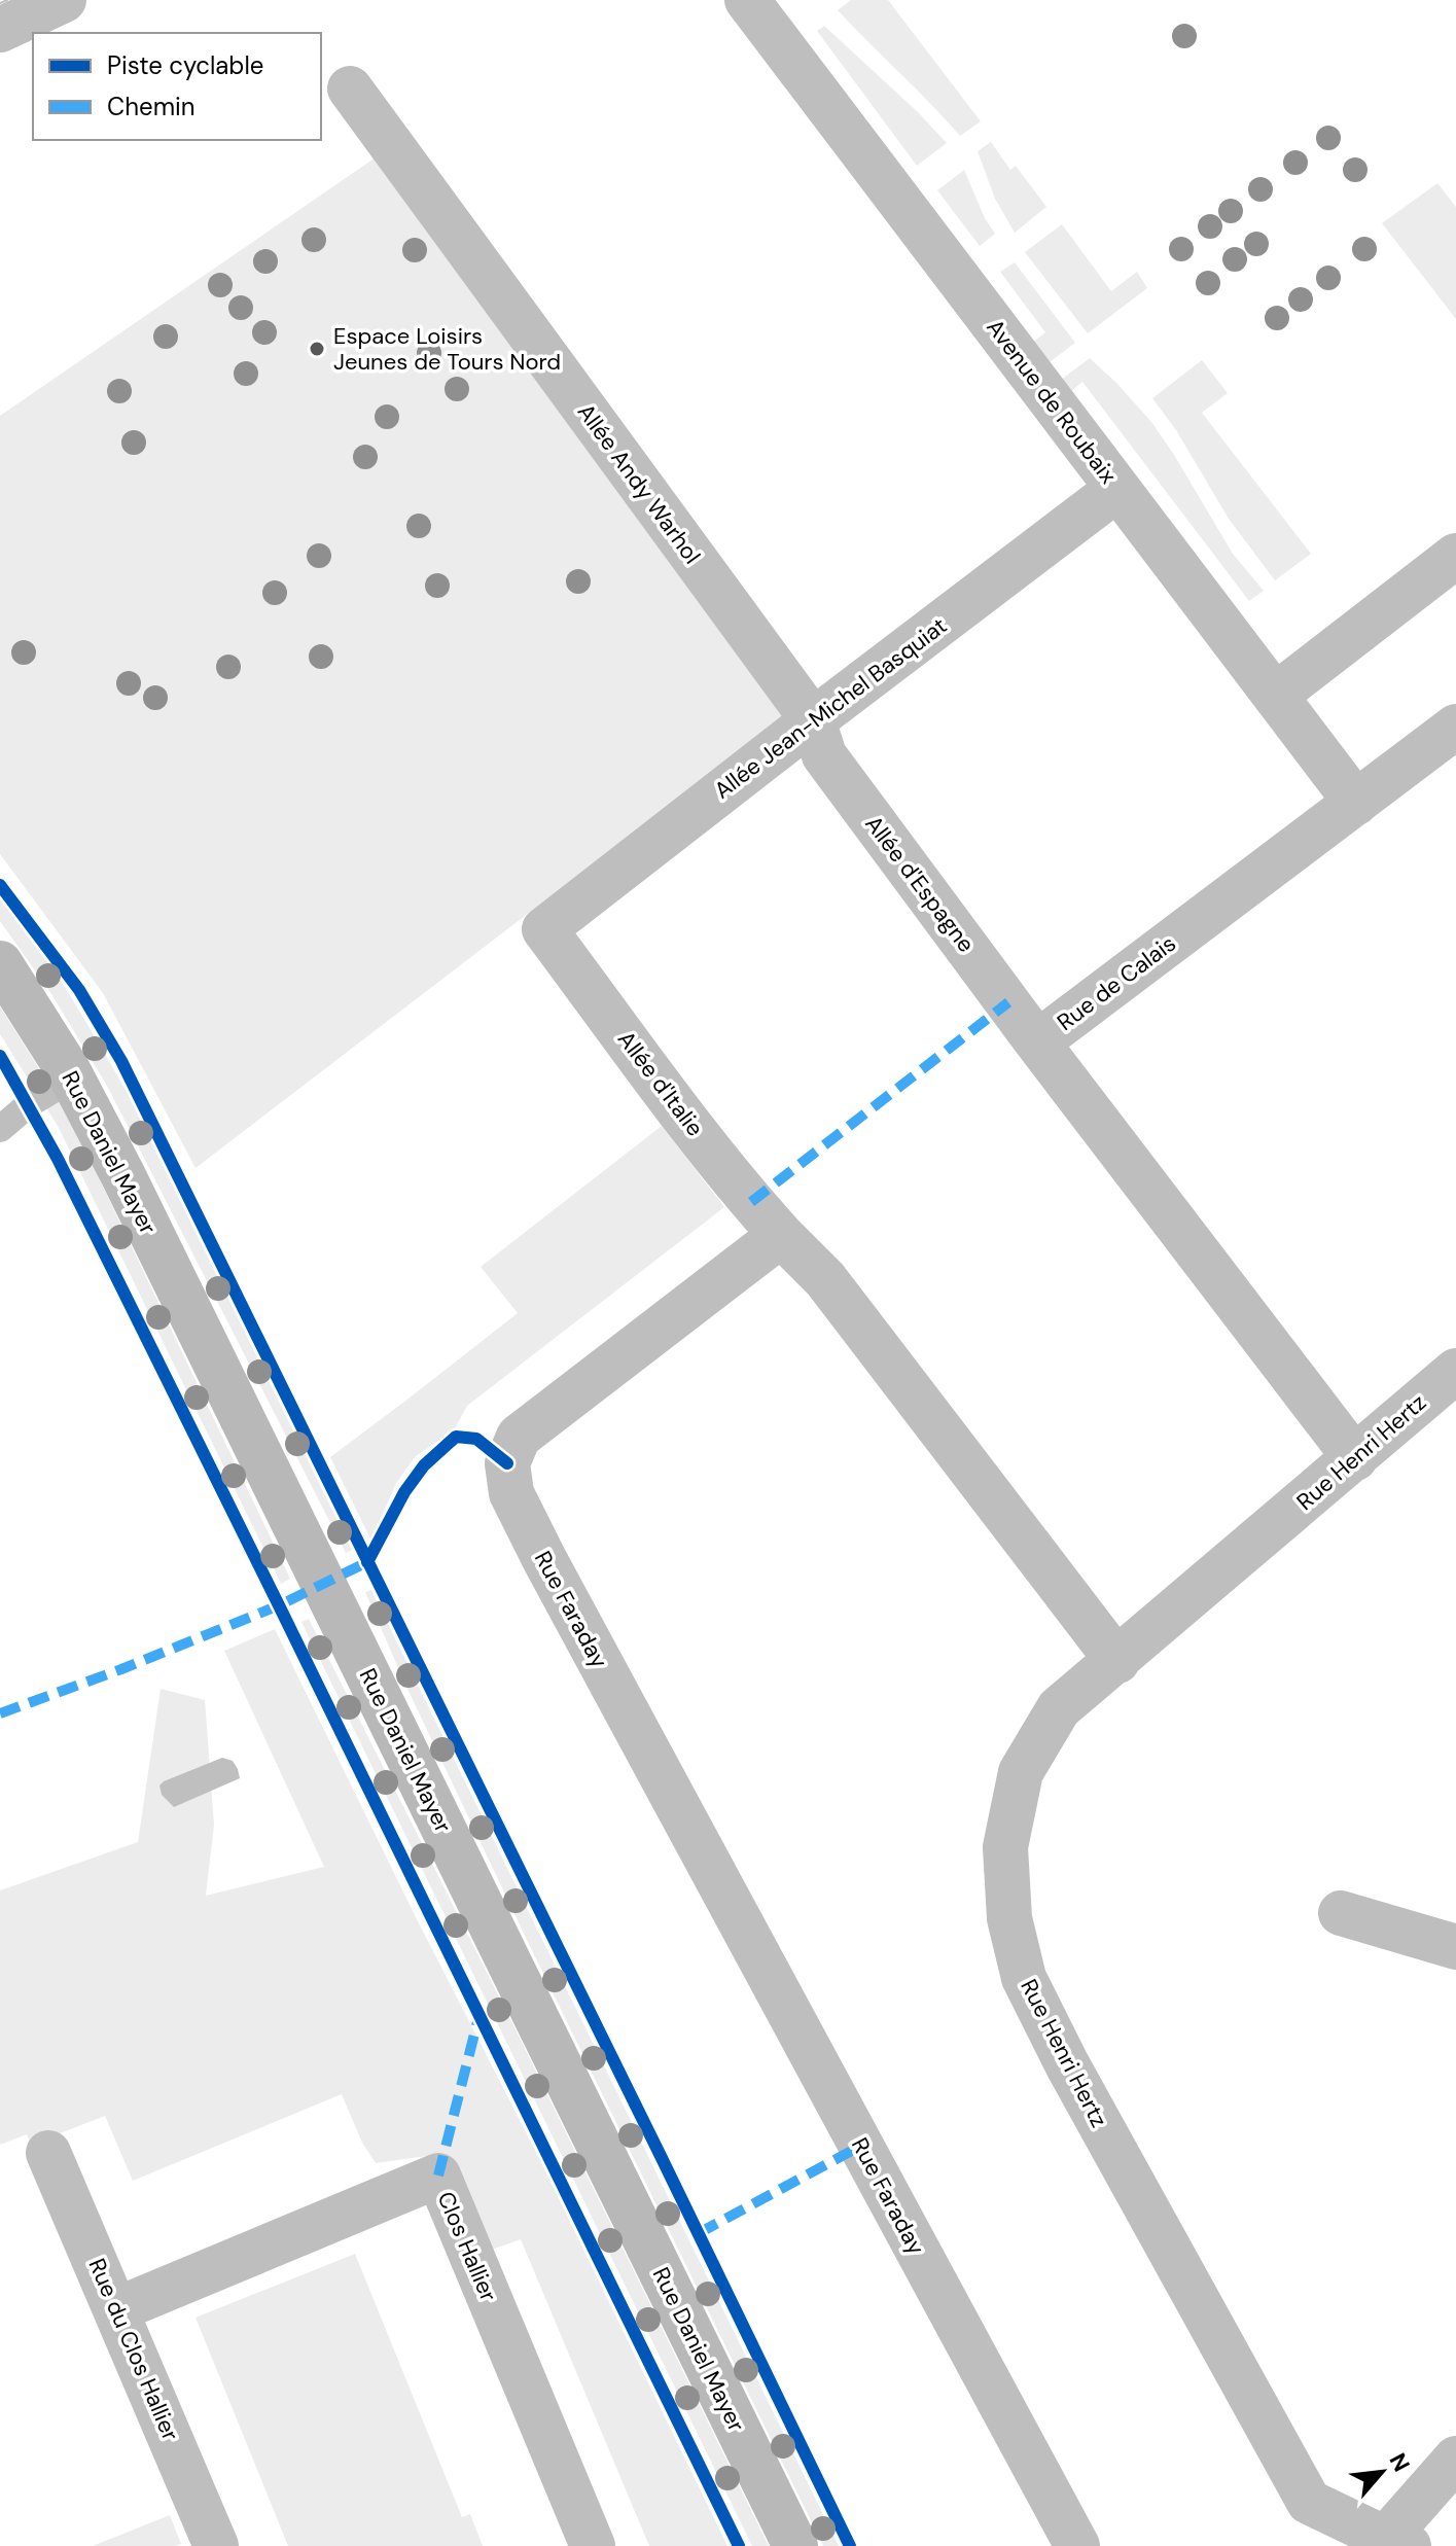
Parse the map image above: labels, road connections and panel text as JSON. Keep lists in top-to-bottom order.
{
  "streets": {
    "main road": ["Rue Daniel Mayer"],
    "street": [
      "Avenue de Roubaix",
      "Allée Andy Warhol",
      "Allée Jean-Michel Basquiat",
      "Allée d'Espagne",
      "Rue de Calais",
      "Allée d'Italie",
      "Rue Henri Hertz",
      "Rue Faraday",
      "Clos Hallier",
      "Rue du Clos Hallier"
    ]
  },
  "crossings": [
    ["Avenue de Roubaix", "Allée Jean-Michel Basquiat"],
    ["Avenue de Roubaix", "Rue de Calais"],
    ["Allée Andy Warhol", "Allée Jean-Michel Basquiat"],
    ["Allée Andy Warhol", "Allée d'Espagne"],
    ["Allée Jean-Michel Basquiat", "Allée d'Espagne"],
    ["Allée Jean-Michel Basquiat", "Allée d'Italie"],
    ["Allée d'Espagne", "Rue de Calais"],
    ["Rue de Calais", "Rue Henri Hertz"],
    ["Allée d'Italie", "Rue Faraday"],
    ["Clos Hallier", "Rue du Clos Hallier"]
  ],
  "places": ["Espace Loisirs Jeunes de Tours Nord"],
  "legend": ["Piste cyclable", "Chemin"],
  "north": "top right"
}
